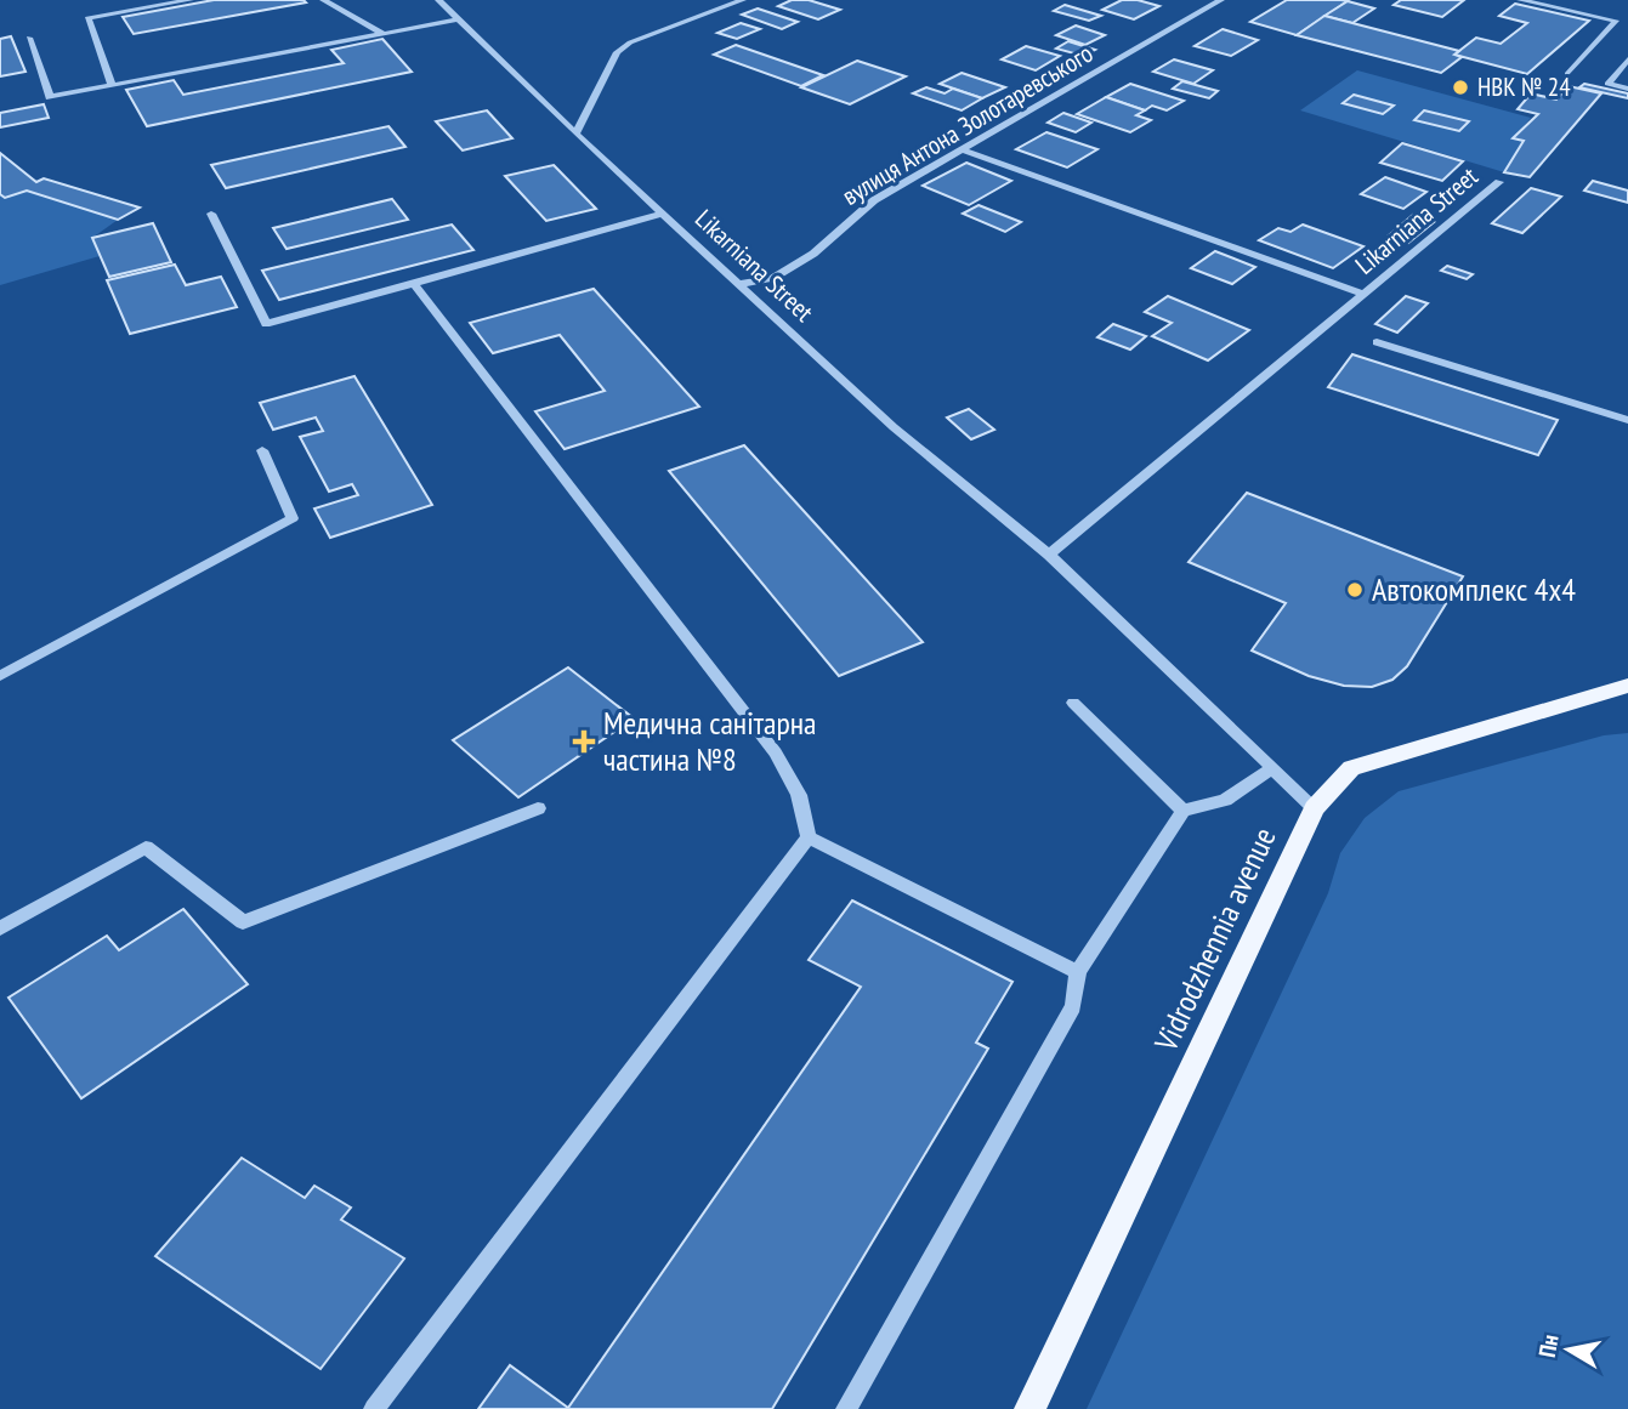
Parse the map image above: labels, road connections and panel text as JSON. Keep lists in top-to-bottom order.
{
  "streets": {
    "main road": ["Vidrodzhennia avenue"],
    "street": ["вулиця Антона Золотаревського", "Likarniana Street"]
  },
  "crossings": [
    ["вулиця Антона Золотаревського", "Likarniana Street"],
    ["Likarniana Street", "Vidrodzhennia avenue"]
  ],
  "places": {
    "other": ["НВК № 24", "Автокомплекс 4x4"],
    "health": ["Медична санітарна частина №8"]
  },
  "north": "left"
}
